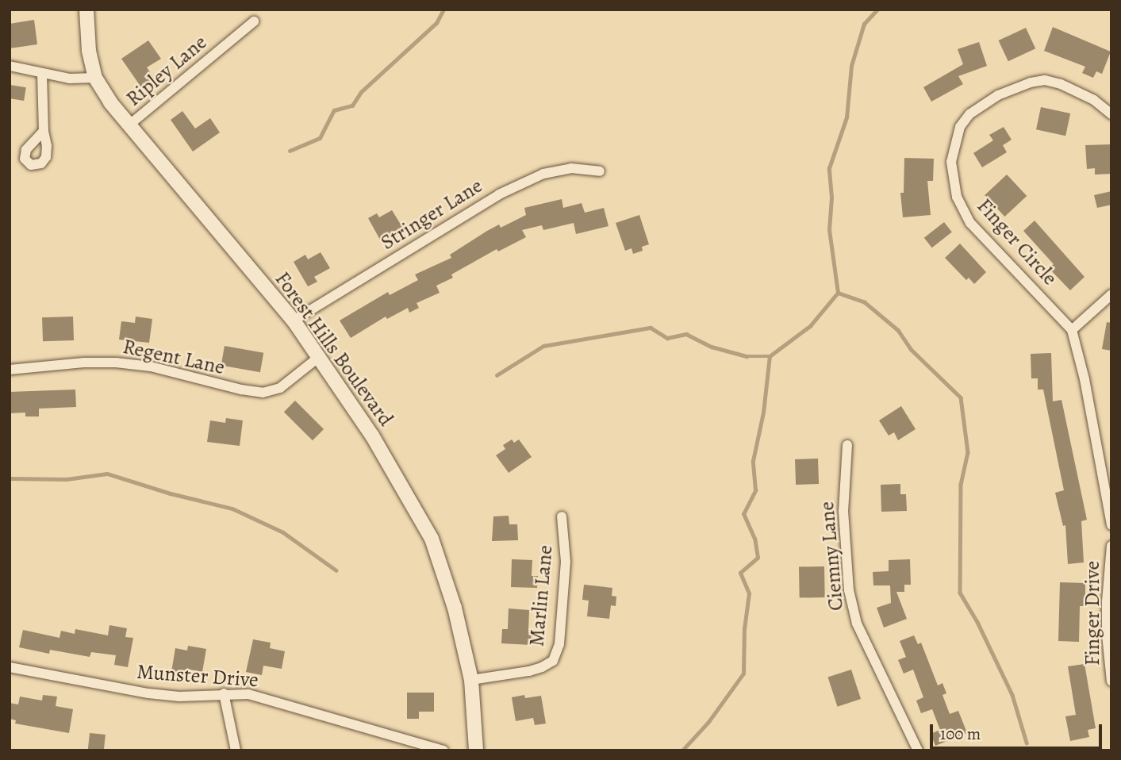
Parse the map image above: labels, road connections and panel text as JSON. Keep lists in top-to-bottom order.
{
  "streets": {
    "main road": ["Forest Hills Boulevard"],
    "street": [
      "Ripley Lane",
      "Stringer Lane",
      "Finger Circle",
      "Regent Lane",
      "Ciemny Lane",
      "Marlin Lane",
      "Finger Drive",
      "Munster Drive"
    ]
  },
  "crossings": [
    ["Ripley Lane", "Forest Hills Boulevard"],
    ["Stringer Lane", "Forest Hills Boulevard"],
    ["Forest Hills Boulevard", "Regent Lane"],
    ["Forest Hills Boulevard", "Marlin Lane"]
  ],
  "scale_bar": "100 m"
}
